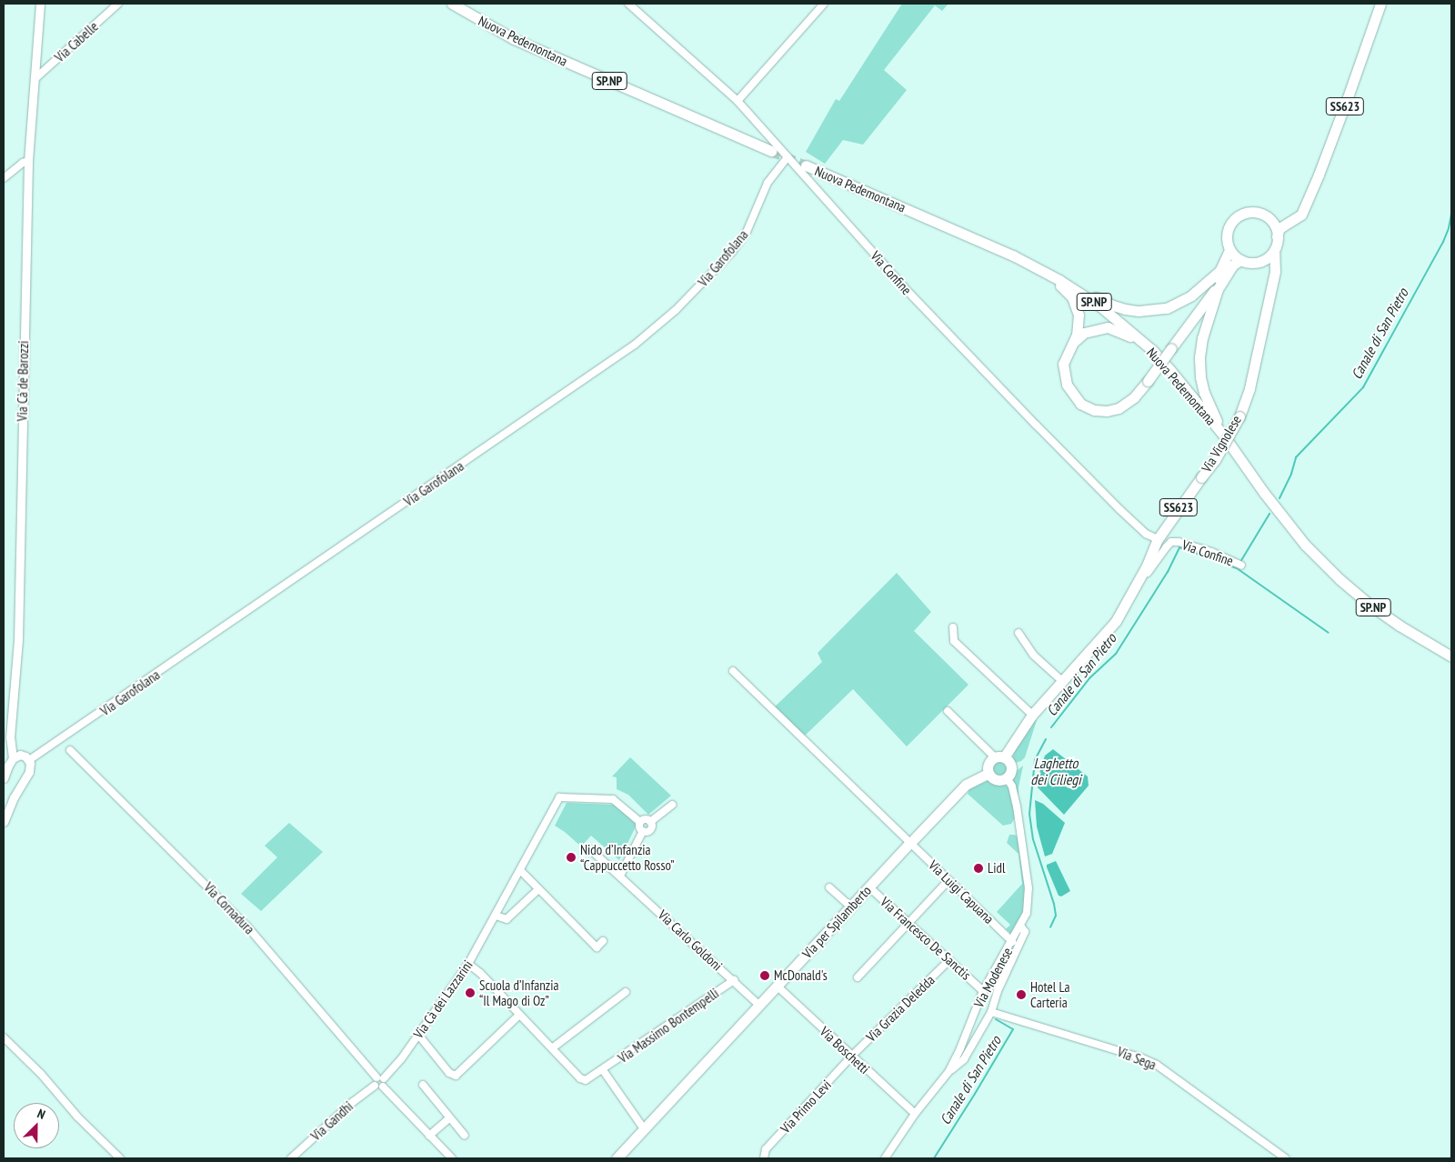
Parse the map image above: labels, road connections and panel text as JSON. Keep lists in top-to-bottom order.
{
  "streets": {
    "main road": [
      "Nuova Pedemontana",
      "SP.NP",
      "SS623",
      "Via Vignolese",
      "Via per Spilamberto"
    ],
    "street": [
      "Via Cabelle",
      "Via Garofolana",
      "Via Confine",
      "Via Cà de Barozzi",
      "Via Luigi Capuana",
      "Via Cornadura",
      "Via Francesco De Sanctis",
      "Via Carlo Goldoni",
      "Via Modenese",
      "Via Cà dei Lazzarini",
      "Via Grazia Deledda",
      "Via Massimo Bontempelli",
      "Via Boschetti",
      "Via Sega",
      "Via Primo Levi",
      "Via Gandhi"
    ]
  },
  "crossings": [
    ["Via Cabelle", "Via Cà de Barozzi"],
    ["SS623", "Via Vignolese"],
    ["Via Garofolana", "Via Confine"],
    ["Via Confine", "Via Vignolese"],
    ["Via Luigi Capuana", "Via per Spilamberto"],
    ["Via Luigi Capuana", "Via Modenese"],
    ["Via Cornadura", "Via Cà dei Lazzarini"],
    ["Via Cornadura", "Via Gandhi"],
    ["Via per Spilamberto", "Via Francesco De Sanctis"],
    ["Via per Spilamberto", "Via Carlo Goldoni"],
    ["Via per Spilamberto", "Via Modenese"],
    ["Via per Spilamberto", "Via Massimo Bontempelli"],
    ["Via per Spilamberto", "Via Boschetti"],
    ["Via Francesco De Sanctis", "Via Modenese"],
    ["Via Francesco De Sanctis", "Via Grazia Deledda"],
    ["Via Carlo Goldoni", "Via Massimo Bontempelli"],
    ["Via Modenese", "Via Boschetti"],
    ["Via Cà dei Lazzarini", "Via Massimo Bontempelli"],
    ["Via Cà dei Lazzarini", "Via Gandhi"],
    ["Via Grazia Deledda", "Via Boschetti"],
    ["Via Grazia Deledda", "Via Primo Levi"],
    ["Via Boschetti", "Via Primo Levi"]
  ],
  "water": ["Canale di San Pietro", "Laghetto dei Ciliegi"],
  "places": [
    "Nido d’Infanzia “Cappuccetto Rosso”",
    "Lidl",
    "McDonald's",
    "Scuola d’Infanzia “Il Mago di Oz”",
    "Hotel La Carteria"
  ],
  "north": "top right"
}
